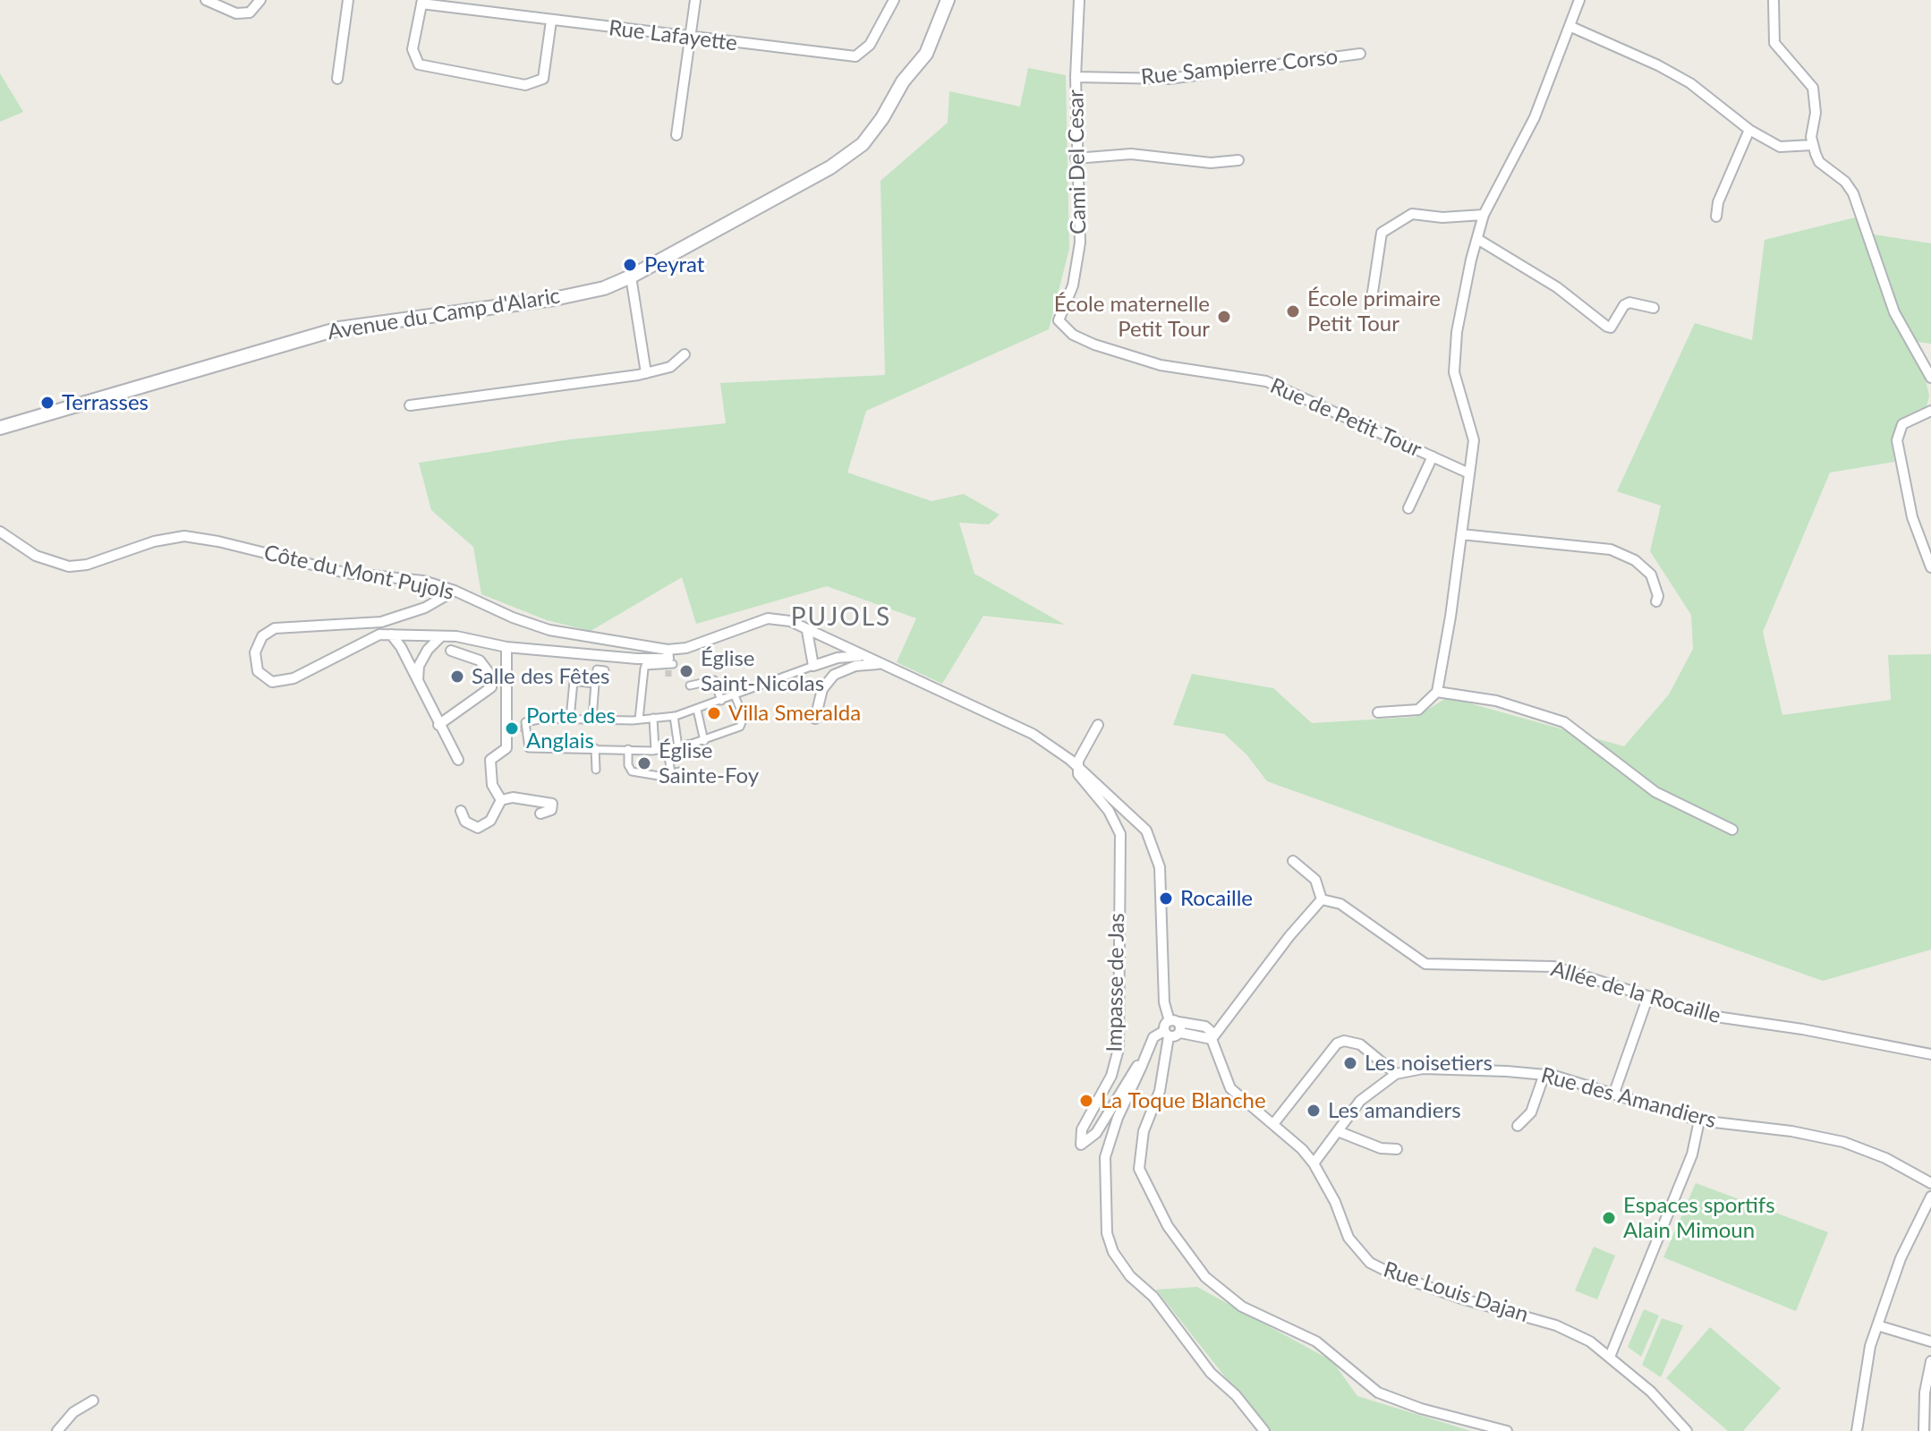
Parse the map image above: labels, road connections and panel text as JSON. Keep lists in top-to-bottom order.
{
  "streets": {
    "main road": ["Avenue du Camp d'Alaric"],
    "street": [
      "Rue Lafayette",
      "Rue Sampierre Corso",
      "Cami Del Cesar",
      "Rue de Petit Tour",
      "Côte du Mont Pujols",
      "Impasse de Jas",
      "Allée de la Rocaille",
      "Rue des Amandiers",
      "Rue Louis Dajan"
    ]
  },
  "crossings": [
    ["Rue Sampierre Corso", "Cami Del Cesar"],
    ["Cami Del Cesar", "Rue de Petit Tour"],
    ["Rue des Amandiers", "Rue Louis Dajan"]
  ],
  "districts": ["PUJOLS"],
  "places": [
    "Peyrat",
    "École primaire Petit Tour",
    "École maternelle Petit Tour",
    "Terrasses",
    "Église Saint-Nicolas",
    "Salle des Fêtes",
    "Villa Smeralda",
    "Porte des Anglais",
    "Église Sainte-Foy",
    "Rocaille",
    "Les noisetiers",
    "La Toque Blanche",
    "Les amandiers",
    "Espaces sportifs Alain Mimoun"
  ]
}
